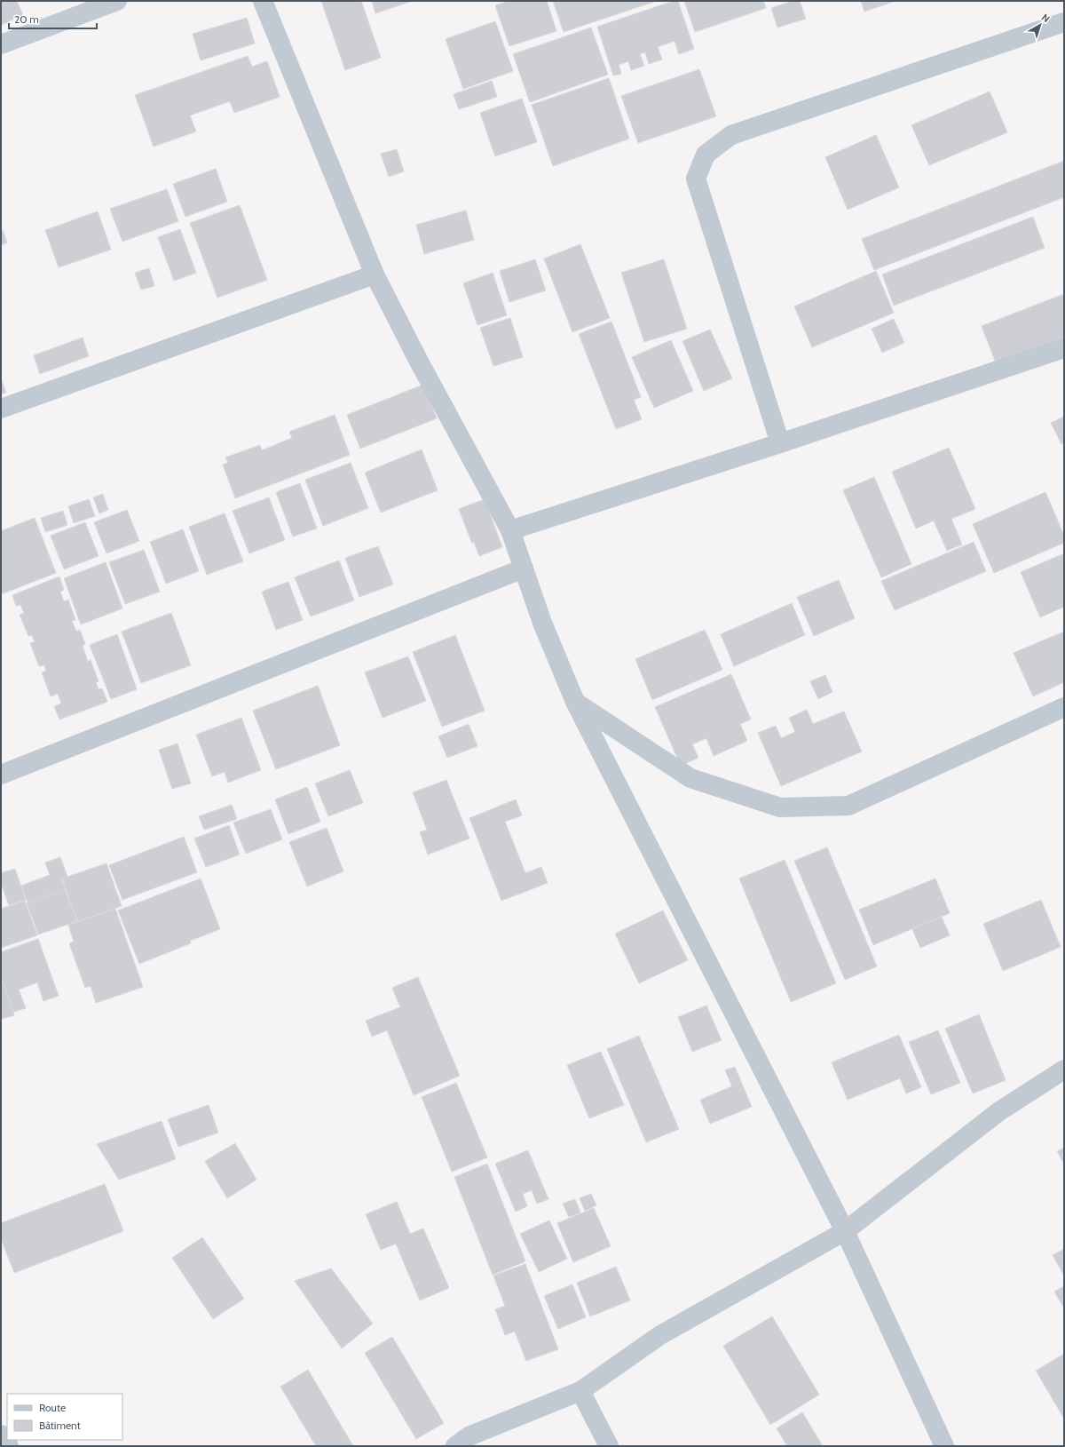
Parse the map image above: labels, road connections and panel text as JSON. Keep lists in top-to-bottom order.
{
  "legend": ["Route", "Bâtiment"],
  "scale_bar": "20 m",
  "north": "top right"
}
